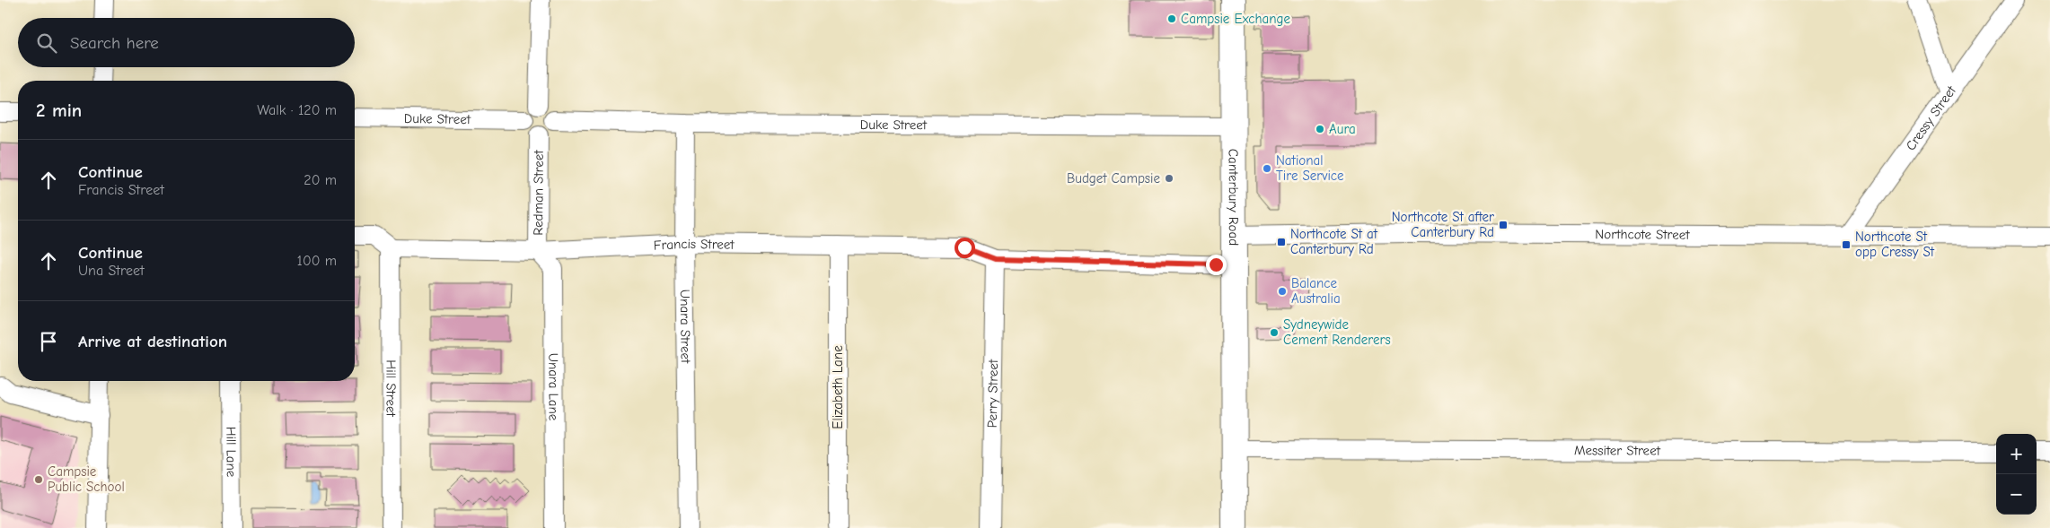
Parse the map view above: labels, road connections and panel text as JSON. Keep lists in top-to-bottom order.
{
  "streets": {
    "highway": ["Canterbury Road"],
    "street": [
      "Cressy Street",
      "Duke Street",
      "Redman Street",
      "Northcote Street",
      "Francis Street",
      "Unara Street",
      "Unara Lane",
      "Elizabeth Lane",
      "Hill Street",
      "Perry Street",
      "Messiter Street",
      "Hill Lane"
    ]
  },
  "crossings": [
    ["Cressy Street", "Northcote Street"],
    ["Duke Street", "Redman Street"],
    ["Duke Street", "Canterbury Road"],
    ["Duke Street", "Unara Street"],
    ["Redman Street", "Francis Street"],
    ["Redman Street", "Unara Lane"],
    ["Canterbury Road", "Northcote Street"],
    ["Canterbury Road", "Francis Street"],
    ["Canterbury Road", "Messiter Street"],
    ["Francis Street", "Unara Street"],
    ["Francis Street", "Unara Lane"],
    ["Francis Street", "Elizabeth Lane"],
    ["Francis Street", "Hill Street"],
    ["Francis Street", "Perry Street"]
  ],
  "places": {
    "other": [
      "Campsie Exchange",
      "Aura",
      "National Tire Service",
      "Budget Campsie",
      "Balance Australia",
      "Sydneywide Cement Renderers",
      "Campsie Public School"
    ],
    "transit": ["Northcote St after Canterbury Rd", "Northcote St at Canterbury Rd", "Northcote St opp Cressy St"]
  },
  "page": {
    "search": "Search here",
    "heading": ["2 min", "Walk · 120 m"],
    "list": [
      ["Continue", "Francis Street", "20 m"],
      ["Continue", "Una Street", "100 m"],
      "Arrive at destination"
    ],
    "map_buttons": ["+", "−"]
  }
}
